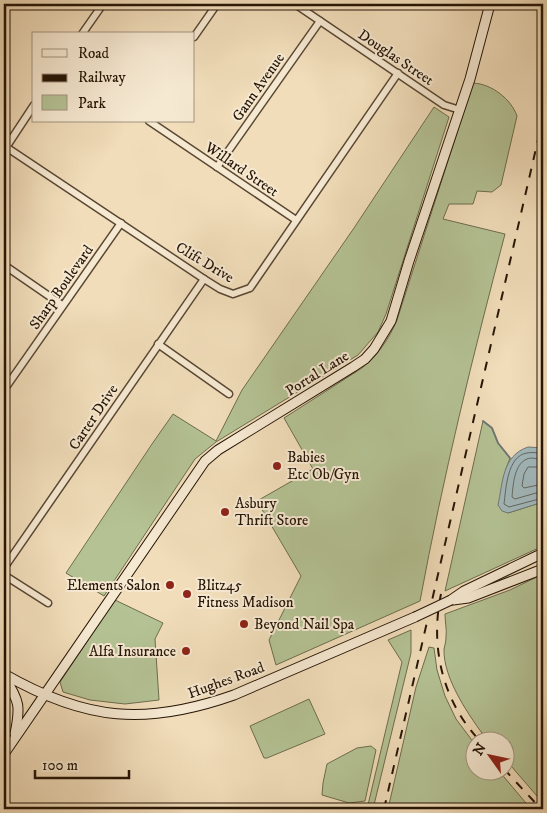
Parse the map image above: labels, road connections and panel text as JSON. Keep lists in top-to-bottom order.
{
  "streets": {
    "street": [
      "Douglas Street",
      "Gann Avenue",
      "Willard Street",
      "Clift Drive",
      "Sharp Boulevard",
      "Portal Lane",
      "Carter Drive",
      "Hughes Road"
    ]
  },
  "crossings": [
    ["Douglas Street", "Gann Avenue"],
    ["Douglas Street", "Clift Drive"],
    ["Douglas Street", "Portal Lane"],
    ["Gann Avenue", "Willard Street"],
    ["Willard Street", "Clift Drive"],
    ["Clift Drive", "Sharp Boulevard"],
    ["Clift Drive", "Carter Drive"],
    ["Portal Lane", "Hughes Road"]
  ],
  "places": [
    "Babies Etc Ob/Gyn",
    "Asbury Thrift Store",
    "Elements Salon",
    "Blitz45 Fitness Madison",
    "Beyond Nail Spa",
    "Alfa Insurance"
  ],
  "legend": ["Road", "Railway", "Park"],
  "scale_bar": "100 m",
  "north": "top left"
}
